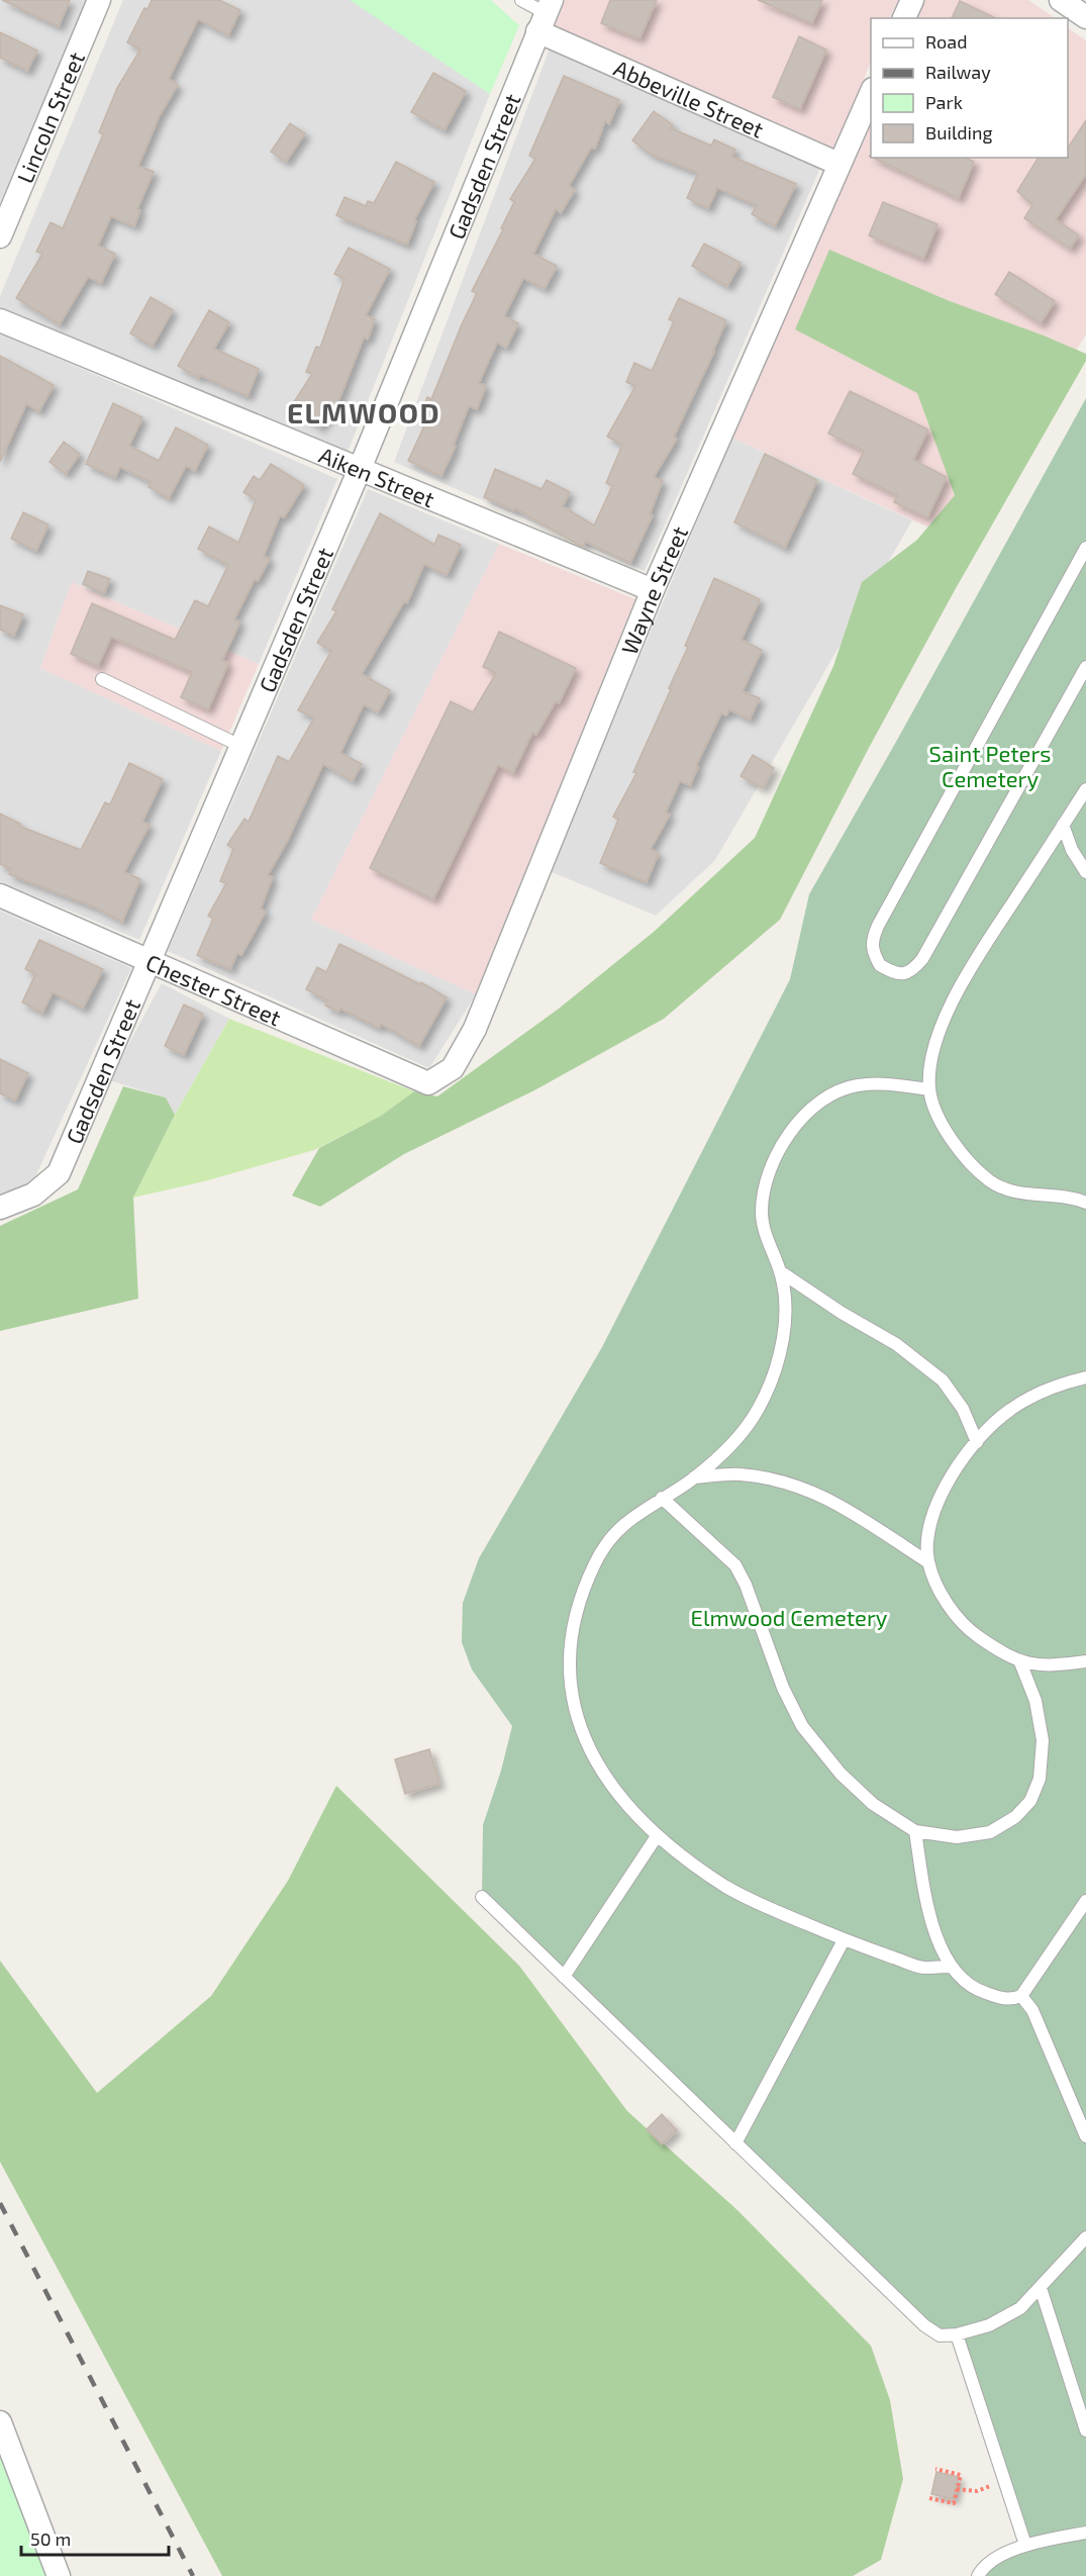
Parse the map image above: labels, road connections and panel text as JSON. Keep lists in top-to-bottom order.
{
  "streets": {
    "street": [
      "Abbeville Street",
      "Lincoln Street",
      "Gadsden Street",
      "Aiken Street",
      "Wayne Street",
      "Chester Street"
    ]
  },
  "crossings": [
    ["Abbeville Street", "Gadsden Street"],
    ["Abbeville Street", "Wayne Street"],
    ["Gadsden Street", "Aiken Street"],
    ["Gadsden Street", "Chester Street"],
    ["Aiken Street", "Wayne Street"],
    ["Wayne Street", "Chester Street"]
  ],
  "districts": ["ELMWOOD"],
  "parks": ["Saint Peters Cemetery", "Elmwood Cemetery"],
  "legend": [
    "Road",
    "Railway",
    "Park",
    "Building"
  ],
  "scale_bar": "50 m"
}
